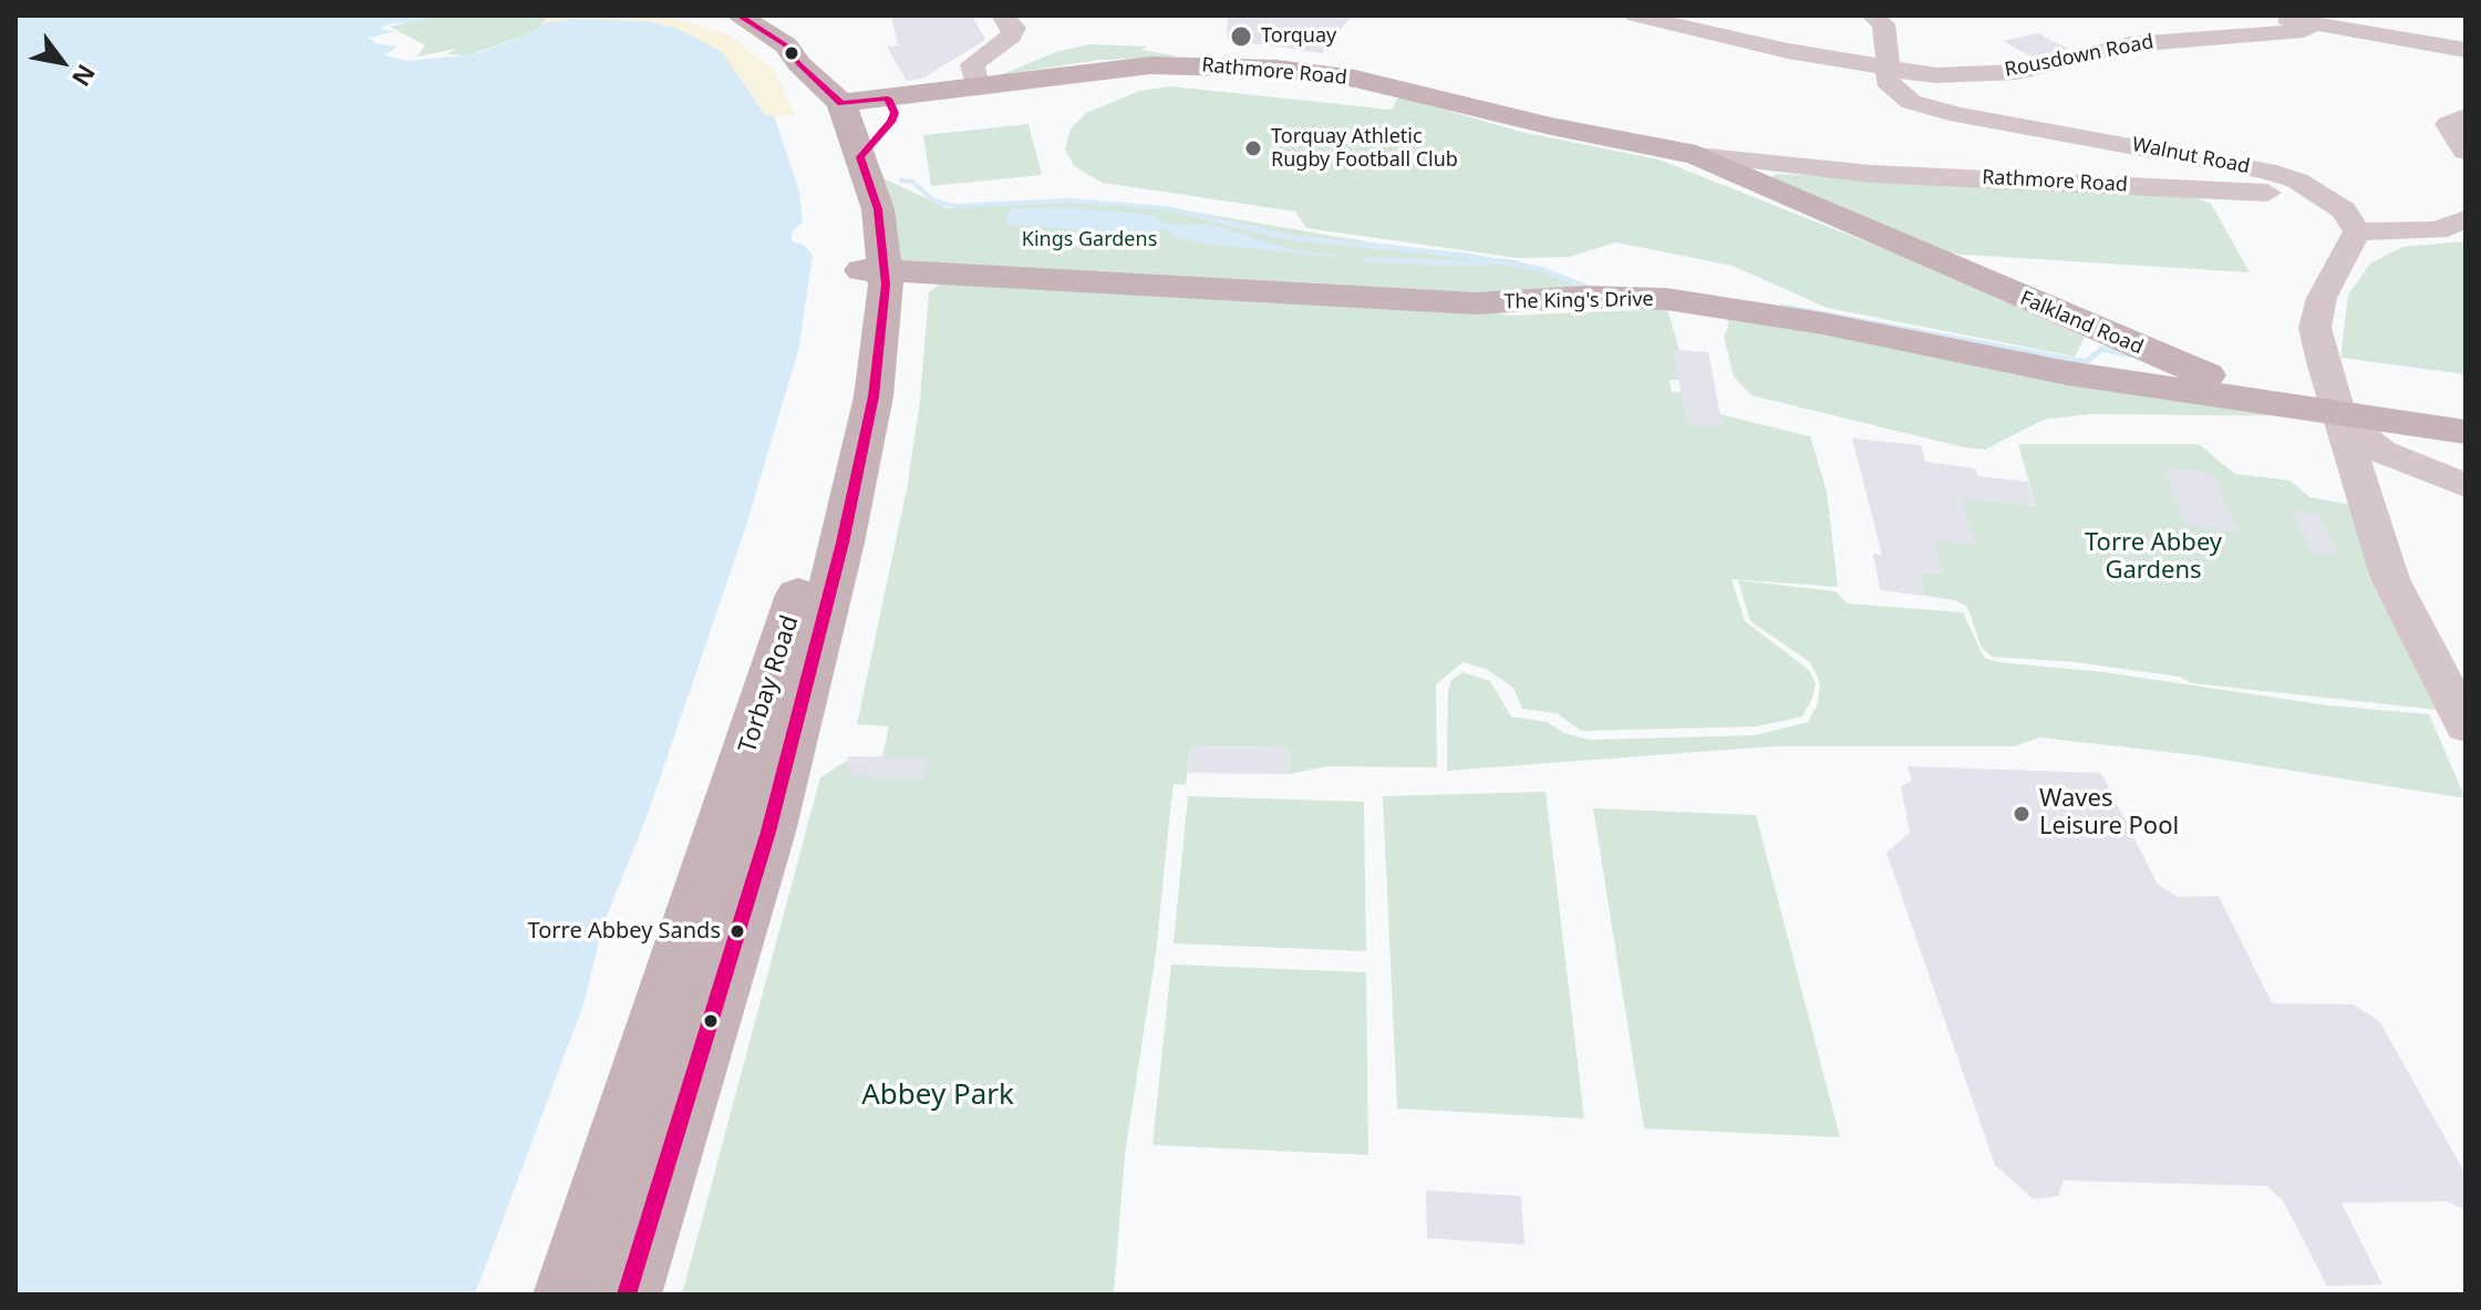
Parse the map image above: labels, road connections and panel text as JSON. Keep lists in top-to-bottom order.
{
  "streets": {
    "main road": [
      "Rathmore Road",
      "The King's Drive",
      "Falkland Road",
      "Torbay Road"
    ],
    "street": ["Rousdown Road", "Walnut Road"]
  },
  "crossings": [
    ["Rousdown Road", "Walnut Road"],
    ["Rathmore Road", "Walnut Road"],
    ["Rathmore Road", "Falkland Road"],
    ["Rathmore Road", "Torbay Road"],
    ["The King's Drive", "Falkland Road"],
    ["The King's Drive", "Torbay Road"]
  ],
  "parks": ["Kings Gardens", "Torre Abbey Gardens", "Abbey Park"],
  "places": [
    "Torquay",
    "Torquay Athletic Rugby Football Club",
    "Waves Leisure Pool",
    "Torre Abbey Sands"
  ],
  "north": "bottom right"
}
